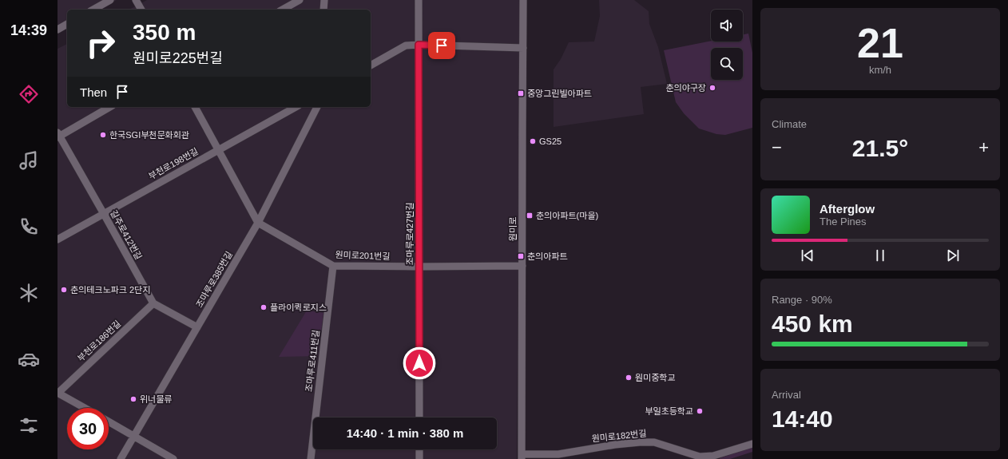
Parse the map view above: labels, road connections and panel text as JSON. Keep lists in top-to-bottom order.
{
  "streets": {
    "street": [
      "부천로198번길",
      "원미로",
      "조마루로427번길",
      "길주로412번길",
      "원미로201번길",
      "조마루로385번길",
      "부천로186번길",
      "조마루로411번길",
      "원미로182번길"
    ]
  },
  "crossings": [
    ["부천로198번길", "길주로412번길"],
    ["원미로", "원미로201번길"],
    ["원미로", "원미로182번길"],
    ["조마루로427번길", "원미로201번길"],
    ["길주로412번길", "부천로186번길"],
    ["원미로201번길", "조마루로385번길"],
    ["원미로201번길", "조마루로411번길"]
  ],
  "places": {
    "other": [
      "춘의야구장",
      "한국SGI부천문화회관",
      "GS25",
      "춘의테크노파크 2단지",
      "플라이퀵로지스",
      "원미중학교",
      "위너물류",
      "부일초등학교"
    ],
    "transit": ["중앙그린빌아파트", "춘의아파트(마을)", "춘의아파트"]
  },
  "page": {
    "tabs": "14:39",
    "tile": [
      ["21", "km/h"],
      "Climate",
      ["Range · 90%", "450 km"],
      ["Arrival", "14:40"]
    ],
    "turn": ["350 m", "원미로225번길"],
    "then": "Then",
    "heat": ["−", "21.5°", "+"],
    "song": ["Afterglow", "The Pines"],
    "limit": "30",
    "trip": "14:40 · 1 min · 380 m"
  }
}
